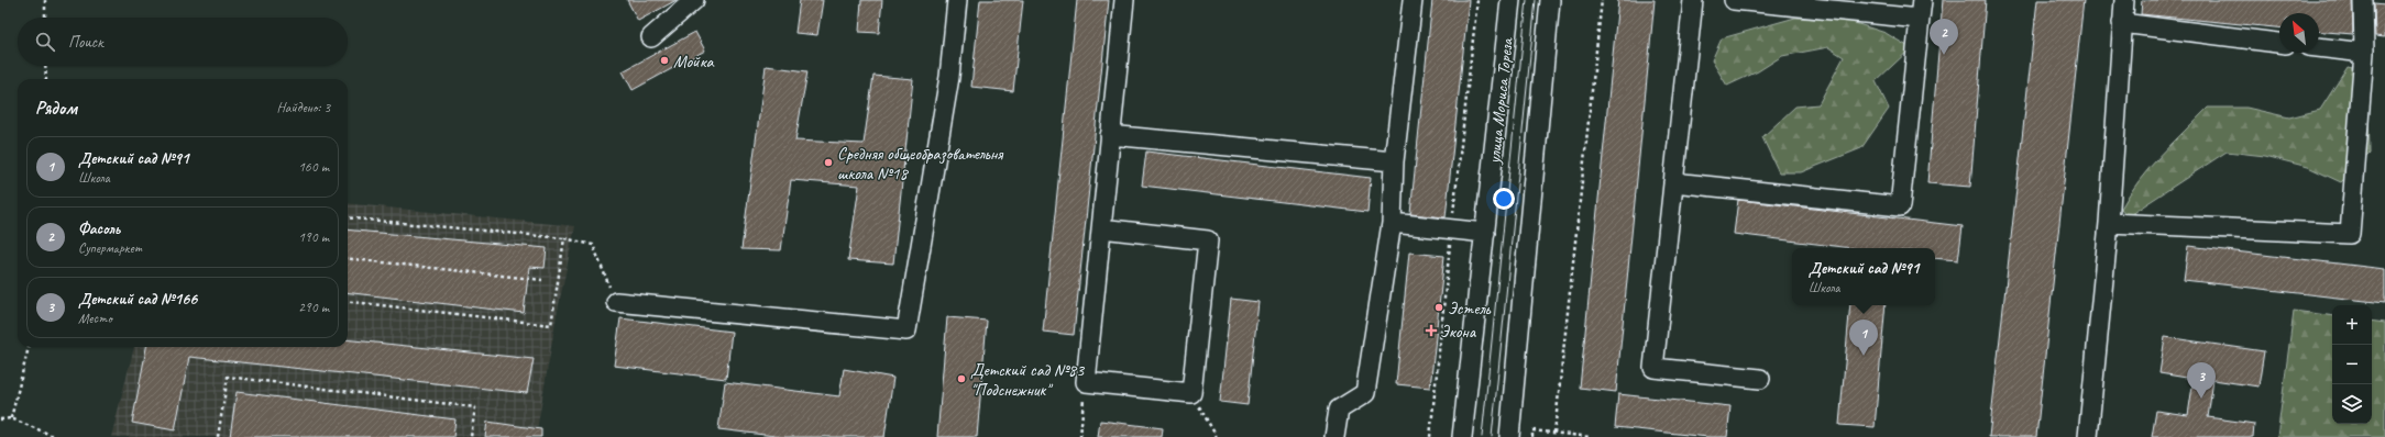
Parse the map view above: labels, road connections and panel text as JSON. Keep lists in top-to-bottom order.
{
  "streets": {
    "street": ["улица Мориса Тореза"]
  },
  "places": {
    "other": [
      "Мойка",
      "Средняя общеобразовательня школа №18",
      "Эстель",
      "Детский сад №83 \"Подснежник\""
    ],
    "health": ["Экона"]
  },
  "north": "top left",
  "page": {
    "search": "Поиск",
    "pins": ["2", "1", "3"],
    "heading": ["Рядом", "Найдено: 3"],
    "list": [
      {
        "mark": "1",
        "name": "Детский сад №91",
        "note": "Школа",
        "value": "160 m"
      },
      {
        "mark": "2",
        "name": "Фасоль",
        "note": "Супермаркет",
        "value": "190 m"
      },
      {
        "mark": "3",
        "name": "Детский сад №166",
        "note": "Место",
        "value": "290 m"
      }
    ],
    "popup": ["Детский сад №91", "Школа"],
    "map_buttons": ["+", "−"]
  }
}
